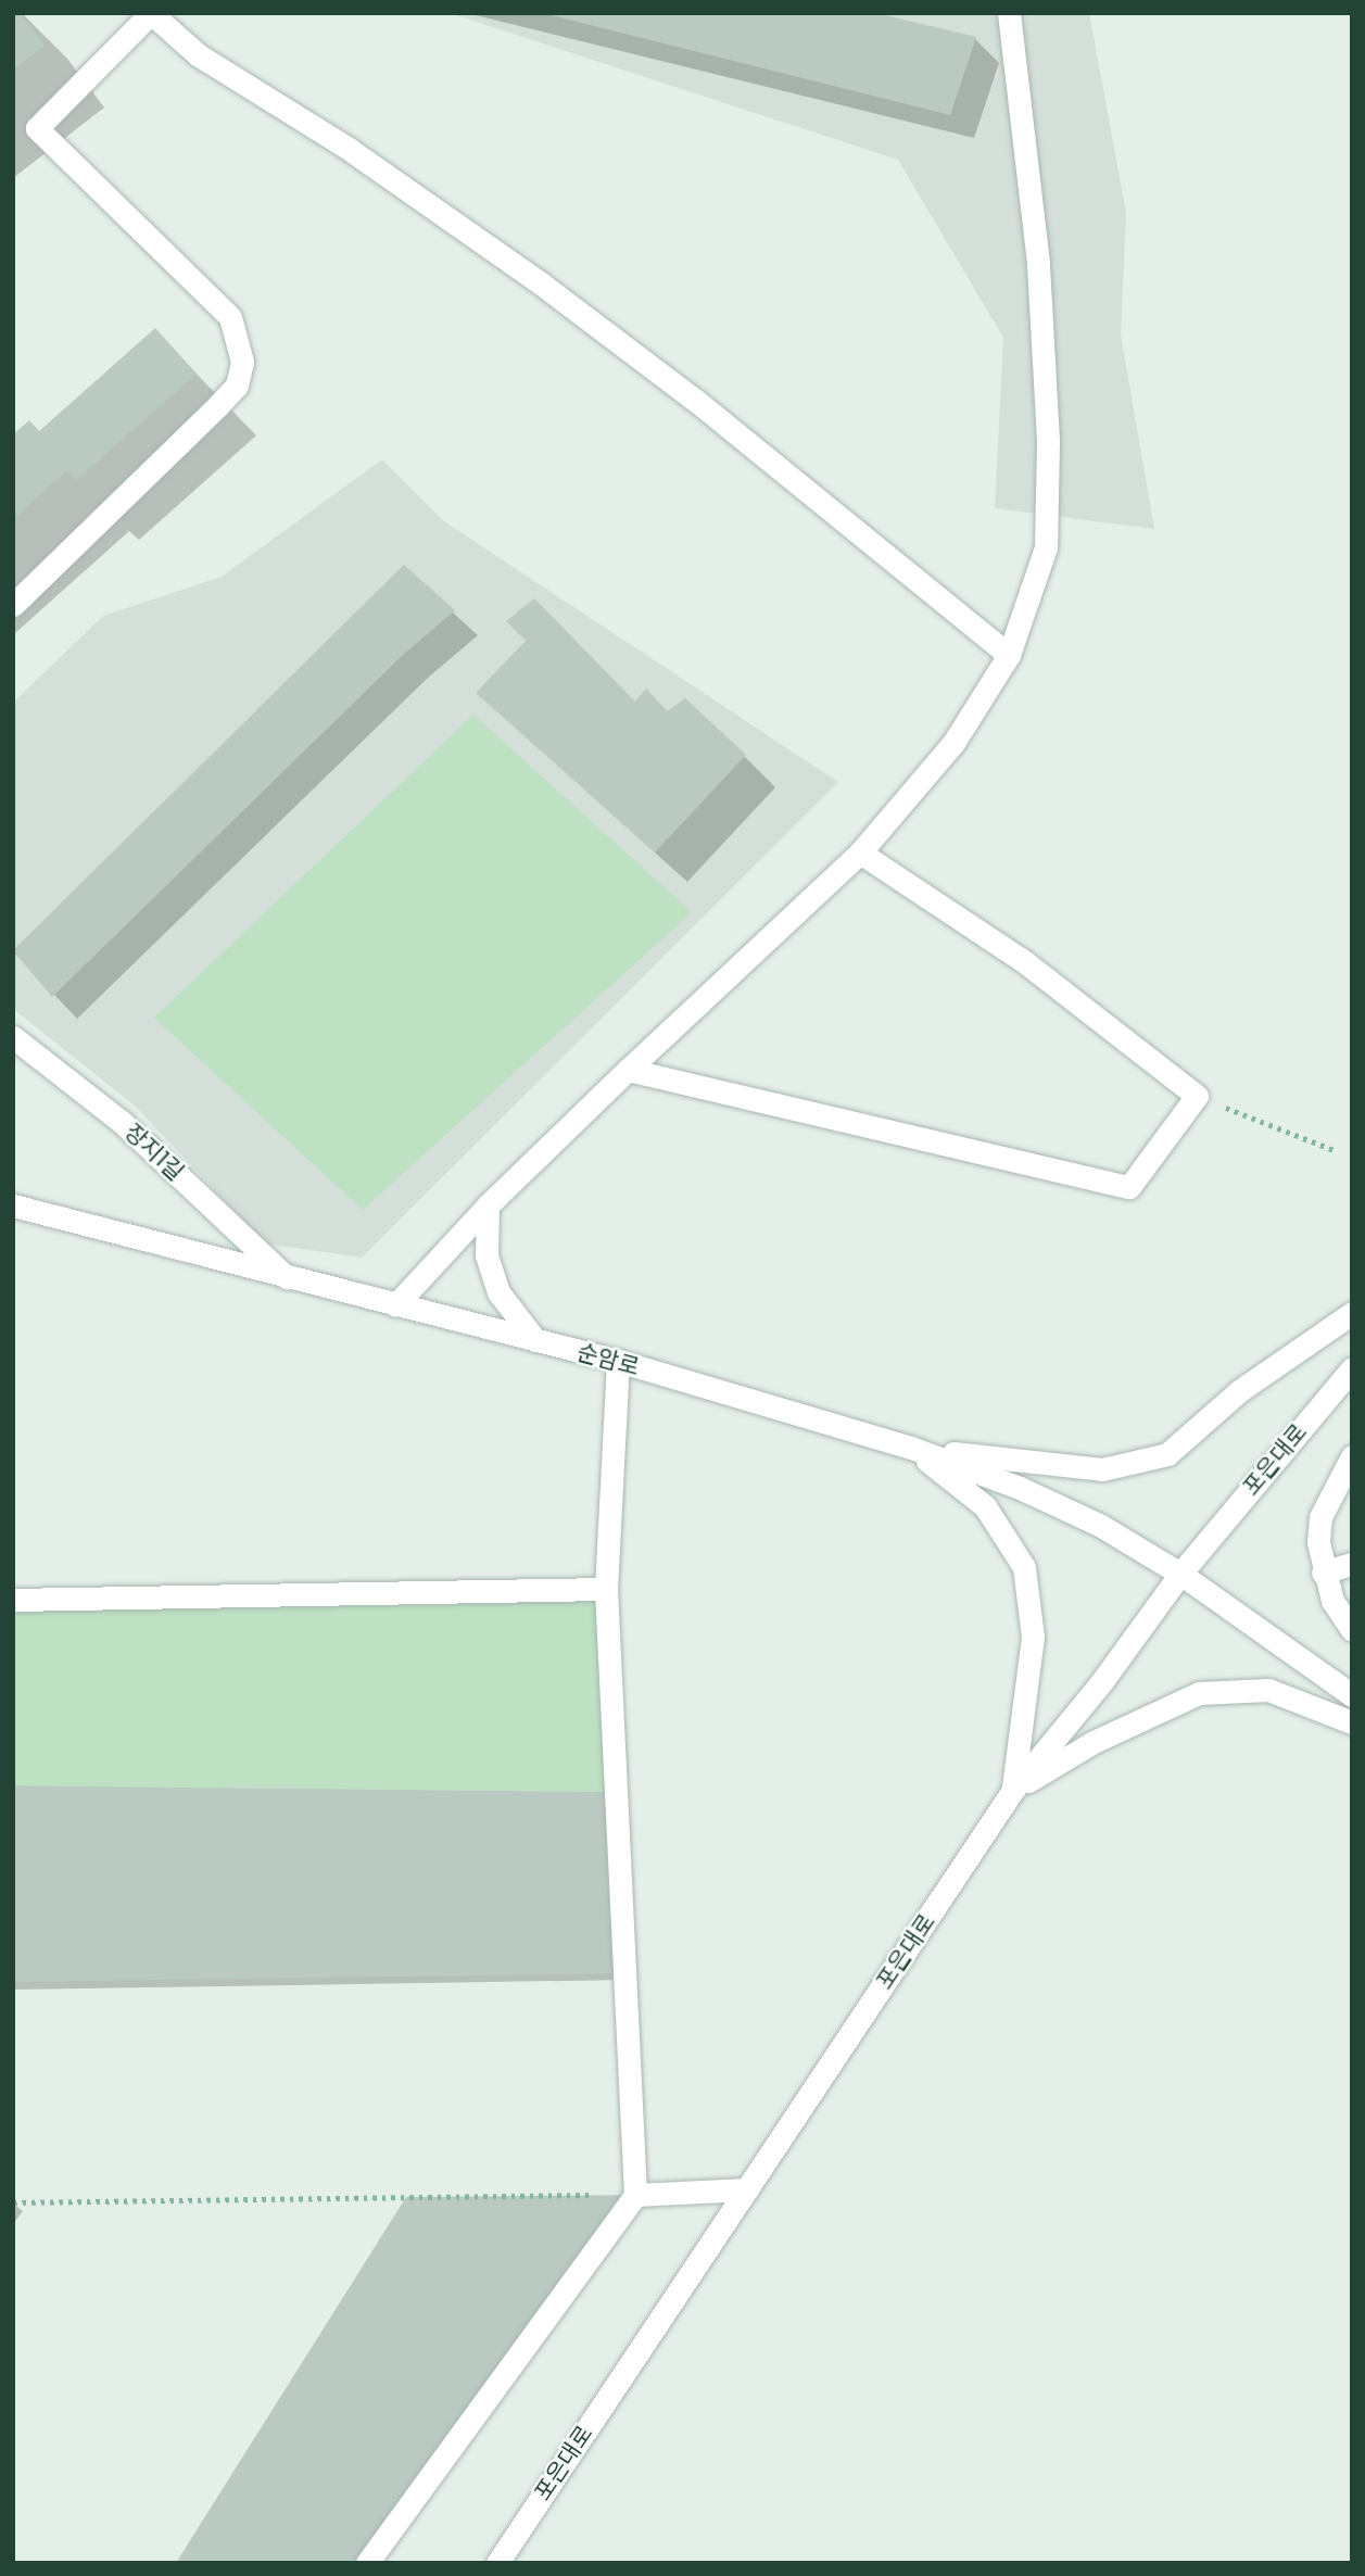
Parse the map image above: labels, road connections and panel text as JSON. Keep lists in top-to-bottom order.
{
  "streets": {
    "street": ["장지1길", "순암로", "포은대로"]
  },
  "crossings": [
    ["장지1길", "순암로"],
    ["순암로", "포은대로"]
  ]
}
